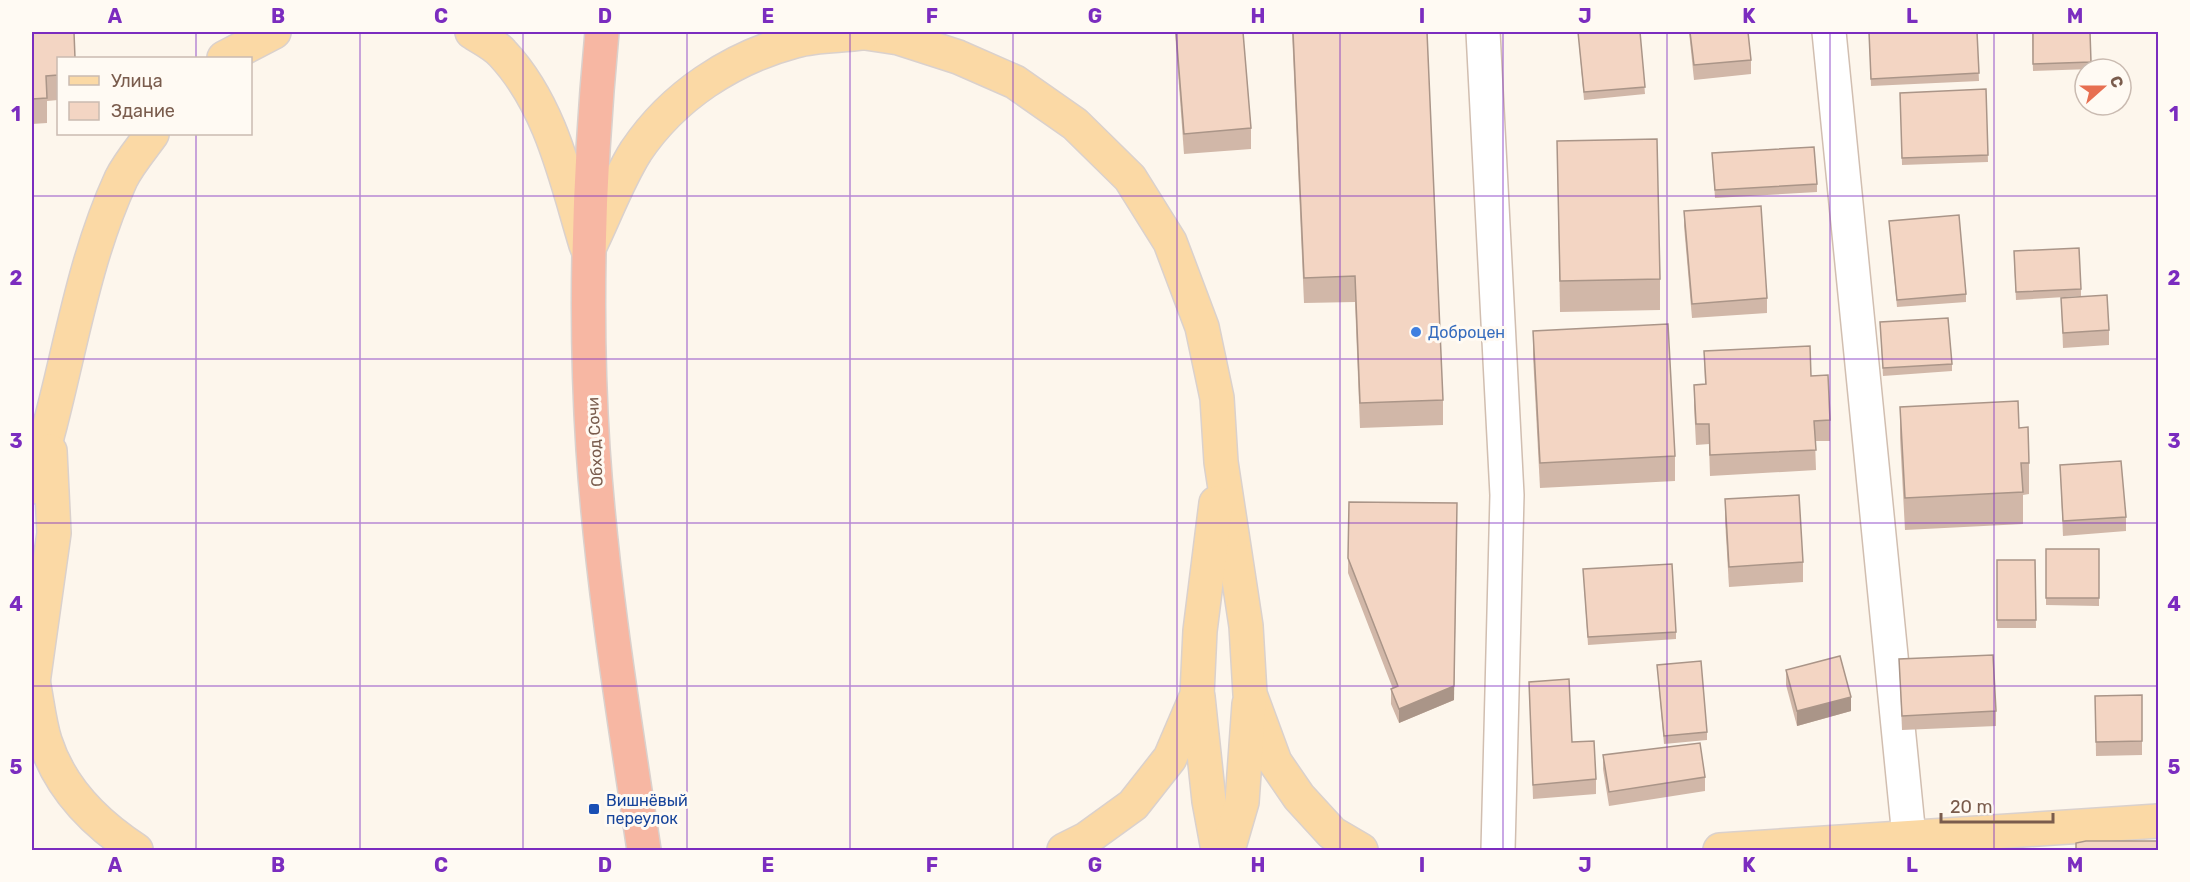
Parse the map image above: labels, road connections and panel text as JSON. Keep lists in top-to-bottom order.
{
  "streets": {
    "highway": ["Обход Сочи"]
  },
  "places": {
    "other": ["Доброцен"],
    "transit": ["Вишнёвый переулок"]
  },
  "legend": ["Улица", "Здание"],
  "scale_bar": "20 m",
  "north": "right",
  "grid": {
    "columns": [
      "A",
      "B",
      "C",
      "D",
      "E",
      "F",
      "G",
      "H",
      "I",
      "J",
      "K",
      "L",
      "M"
    ],
    "rows": [
      "1",
      "2",
      "3",
      "4",
      "5"
    ]
  }
}
